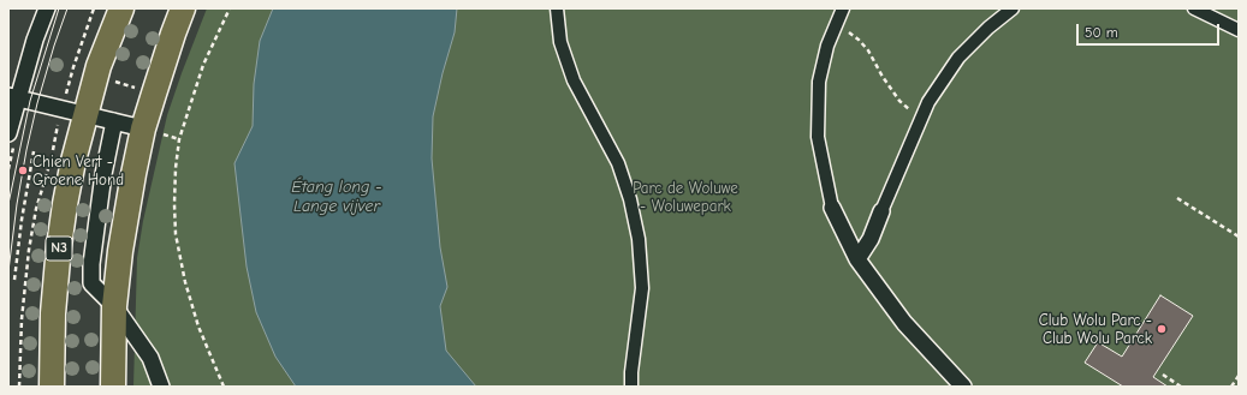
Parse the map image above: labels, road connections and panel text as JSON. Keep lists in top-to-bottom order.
{
  "streets": {
    "main road": ["N3"]
  },
  "water": ["Étang long - Lange vijver"],
  "parks": ["Parc de Woluwe - Woluwepark"],
  "places": ["Chien Vert - Groene Hond", "Club Wolu Parc - Club Wolu Parck"],
  "scale_bar": "50 m"
}
